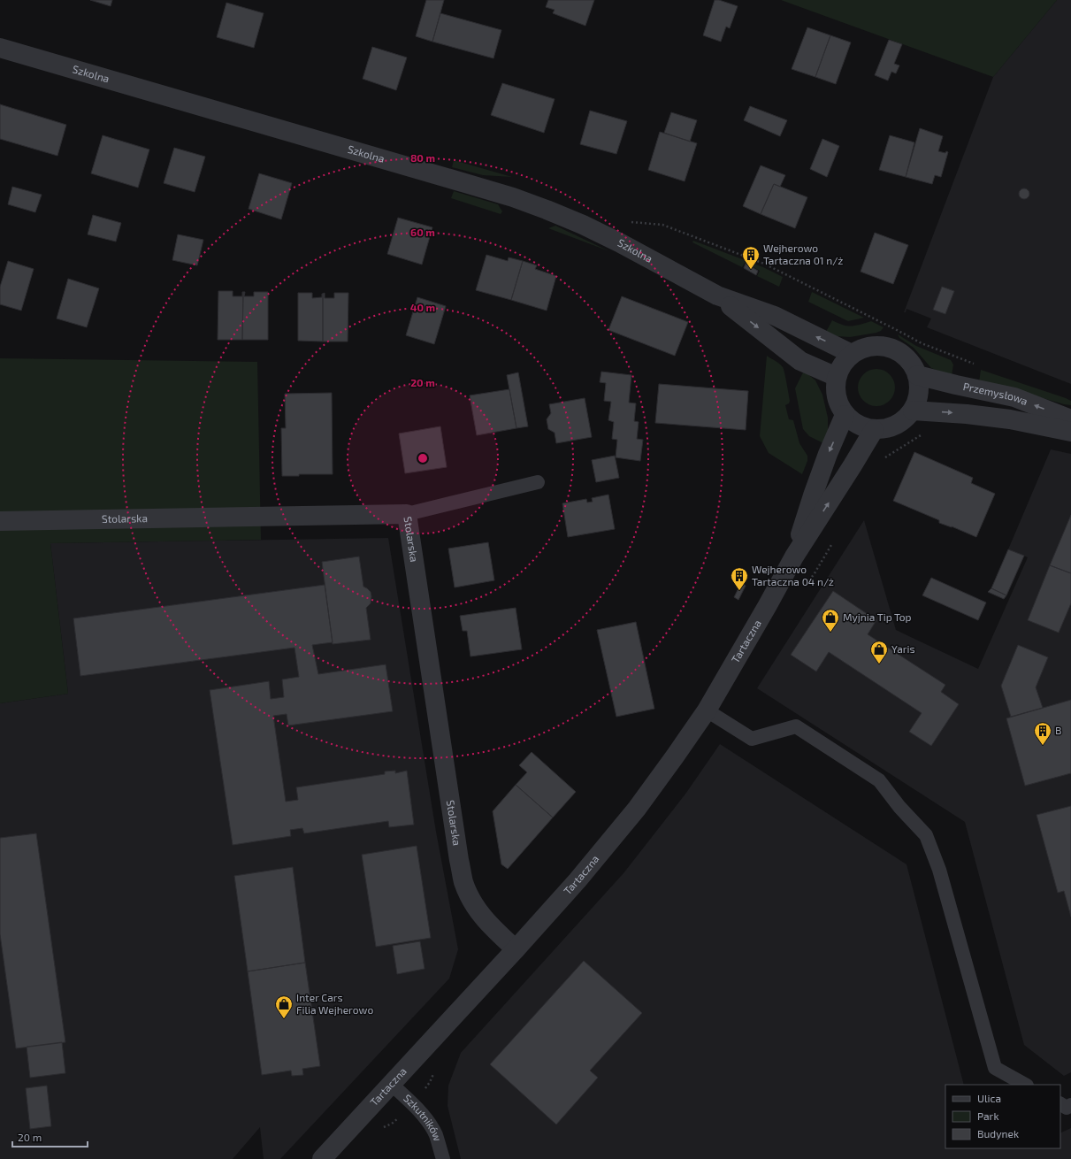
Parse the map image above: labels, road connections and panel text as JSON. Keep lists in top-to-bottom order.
{
  "streets": {
    "street": [
      "Szkolna",
      "Przemysłowa",
      "Stolarska",
      "Tartaczna"
    ],
    "lane": ["Szkutników"]
  },
  "crossings": [
    ["Szkolna", "Przemysłowa"],
    ["Szkolna", "Tartaczna"],
    ["Przemysłowa", "Tartaczna"],
    ["Stolarska", "Tartaczna"],
    ["Tartaczna", "Szkutników"]
  ],
  "places": {
    "building": ["Wejherowo Tartaczna 01 n/ż", "Wejherowo Tartaczna 04 n/ż", "B"],
    "shop": ["Myjnia Tip Top", "Yaris", "Inter Cars Filia Wejherowo"]
  },
  "legend": ["Ulica", "Park", "Budynek"],
  "scale_bar": "20 m",
  "rings": [
    "80 m",
    "60 m",
    "40 m",
    "20 m"
  ]
}
